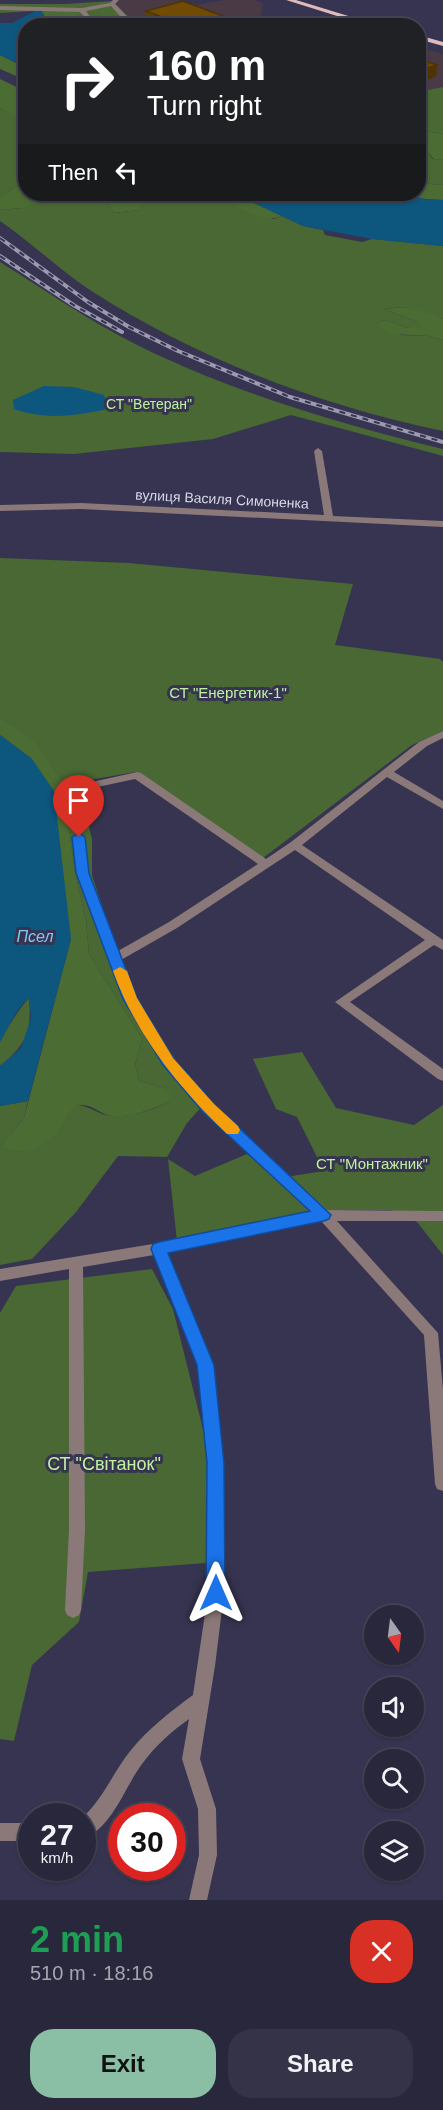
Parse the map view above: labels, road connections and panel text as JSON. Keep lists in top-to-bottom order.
{
  "streets": {
    "street": ["вулиця Василя Симоненка"]
  },
  "water": ["Псел"],
  "parks": [
    "СТ \"Ветеран\"",
    "СТ \"Енергетик-1\"",
    "СТ \"Монтажник\"",
    "СТ \"Світанок\""
  ],
  "north": "bottom",
  "page": {
    "turn": ["160 m", "Turn right"],
    "then": "Then",
    "speed": "27 km/h",
    "limit": "30",
    "heading": ["2 min", "510 m · 18:16"],
    "buttons": ["Exit", "Share"]
  }
}
